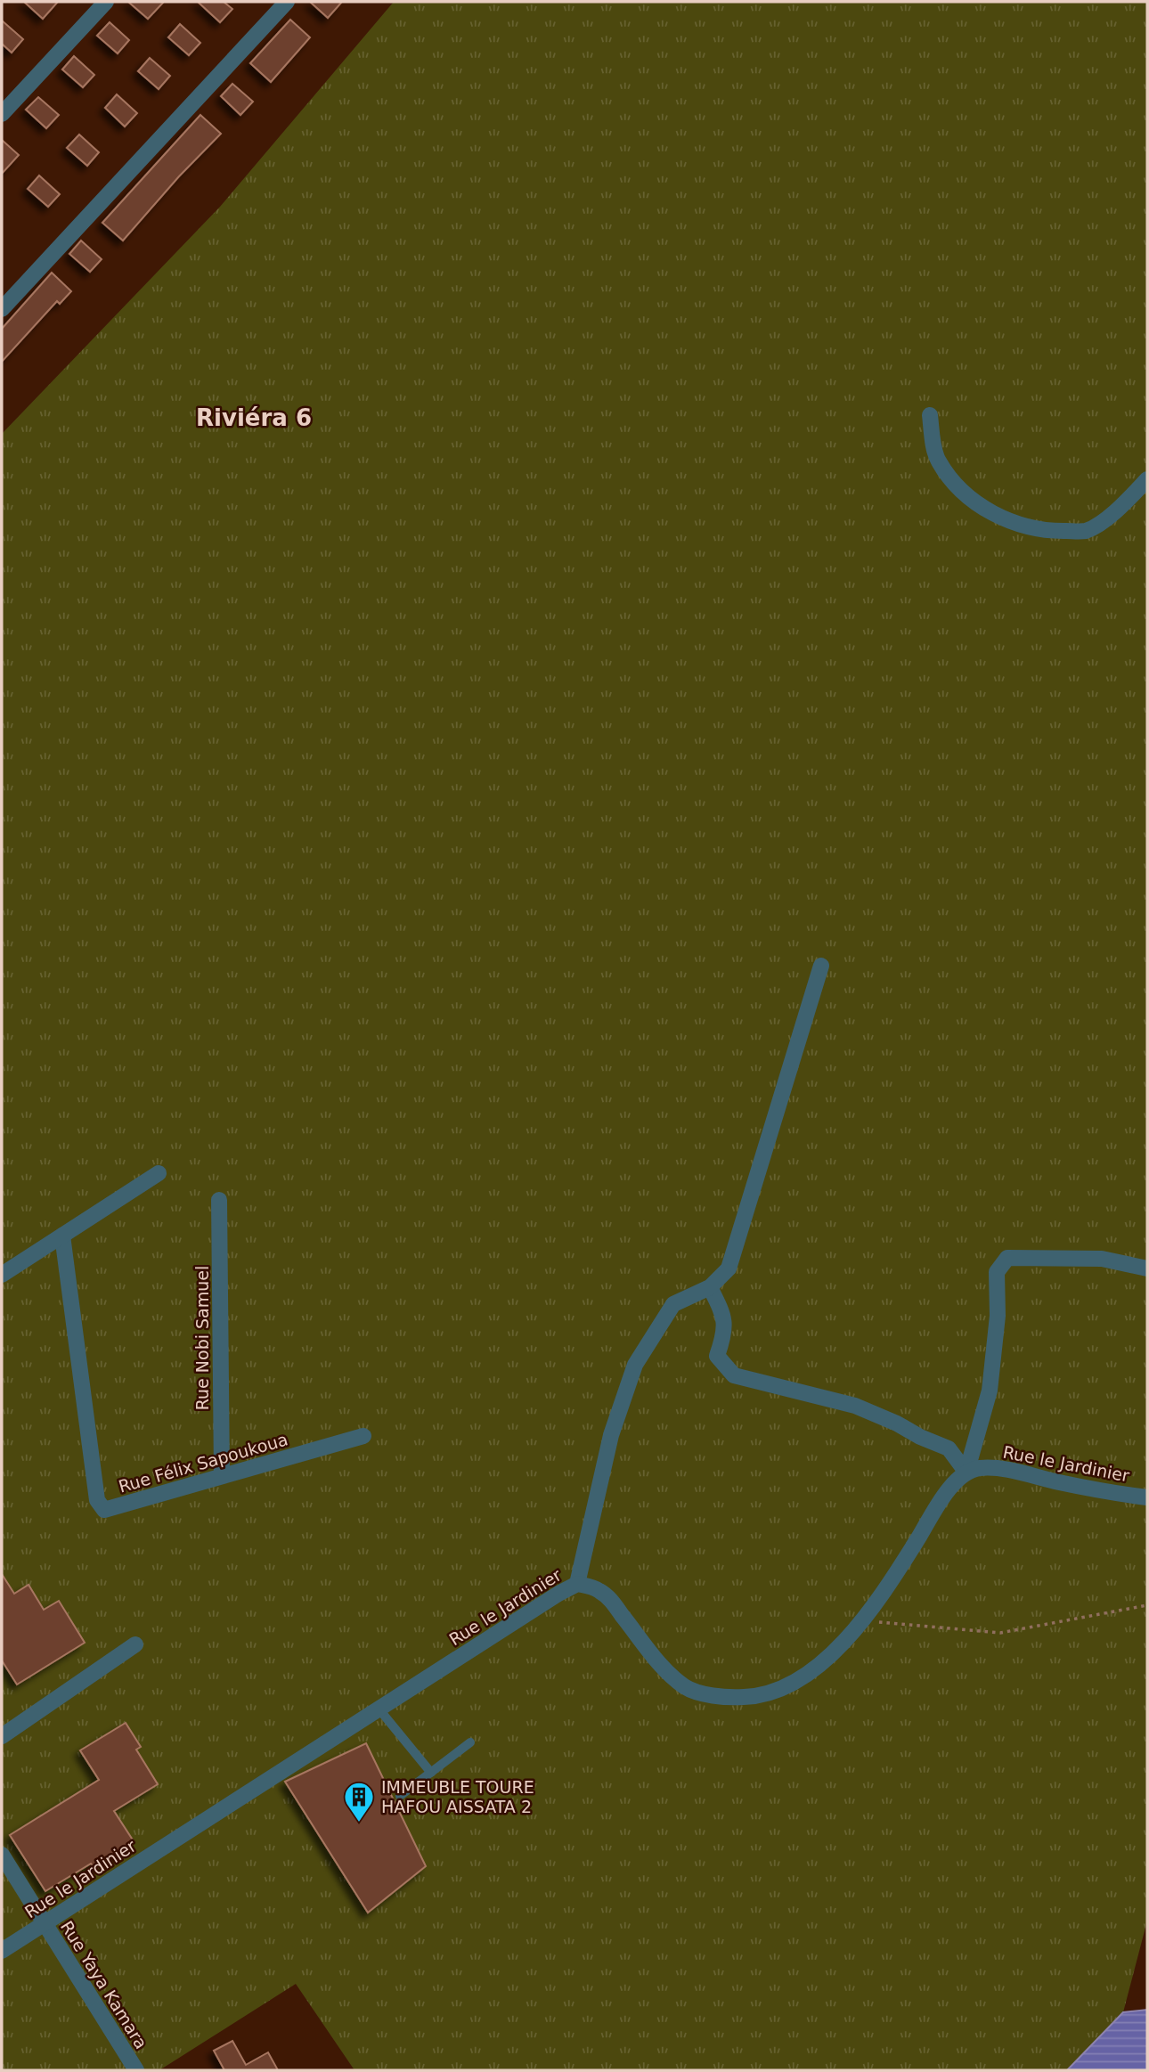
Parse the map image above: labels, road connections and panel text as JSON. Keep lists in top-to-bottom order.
{
  "streets": {
    "street": [
      "Rue Nobi Samuel",
      "Rue Félix Sapoukoua",
      "Rue le Jardinier",
      "Rue Yaya Kamara"
    ]
  },
  "crossings": [
    ["Rue Nobi Samuel", "Rue Félix Sapoukoua"],
    ["Rue le Jardinier", "Rue Yaya Kamara"]
  ],
  "districts": ["Riviéra 6"],
  "places": {
    "building": ["IMMEUBLE TOURE HAFOU AISSATA 2"]
  }
}
